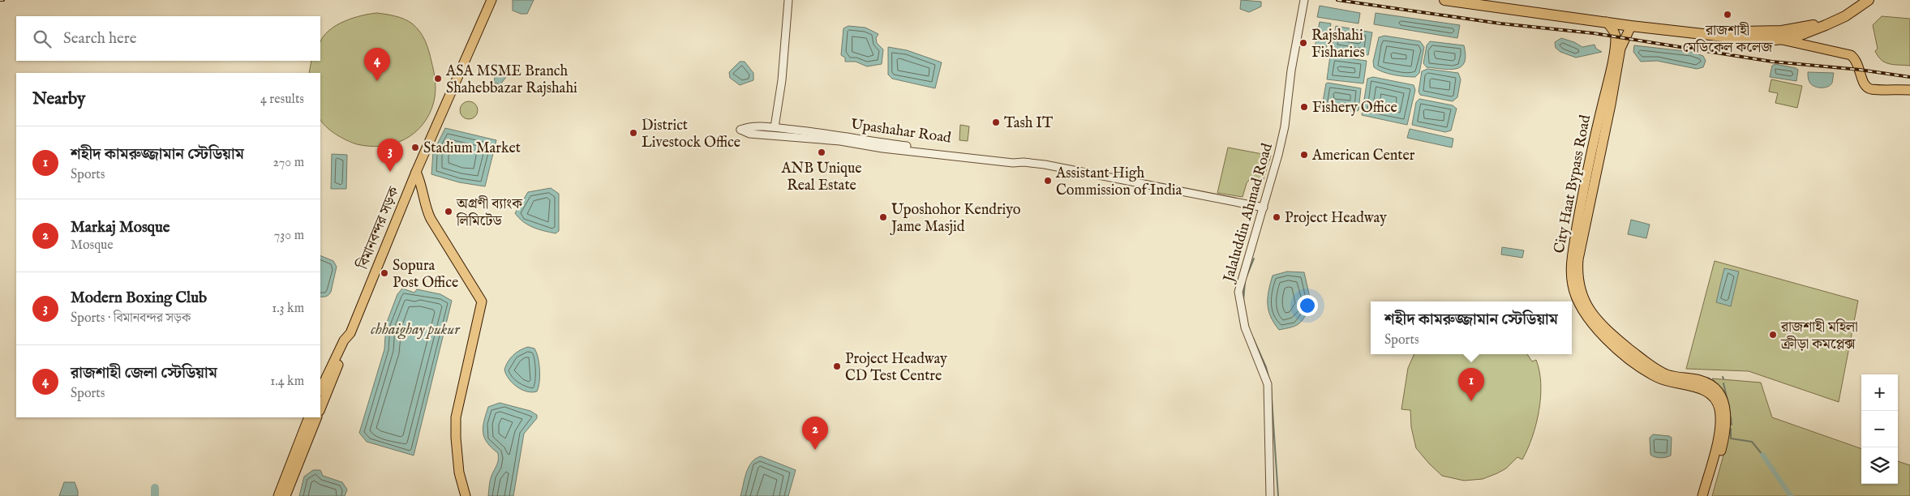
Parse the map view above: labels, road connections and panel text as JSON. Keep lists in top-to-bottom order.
{
  "streets": {
    "main road": ["City Haat Bypass Road", "বিমানবন্দর সড়ক"],
    "street": ["Upashahar Road", "Jalaluddin Ahmad Road"]
  },
  "water": ["chhaighay pukur"],
  "places": [
    "রাজশাহী মেডিকেল কলেজ",
    "Rajshahi Fisharies",
    "ASA MSME Branch Shahebbazar Rajshahi",
    "Fishery Office",
    "Tash IT",
    "District Livestock Office",
    "Stadium Market",
    "ANB Unique Real Estate",
    "American Center",
    "Assistant High Commission of India",
    "অগ্রণী ব্যাংক লিমিটেড",
    "Uposhohor Kendriyo Jame Masjid",
    "Project Headway",
    "Sopura Post Office",
    "রাজশাহী মহিলা ক্রীড়া কমপ্লেক্স",
    "Project Headway CD Test Centre"
  ],
  "page": {
    "search": "Search here",
    "pins": [
      "4",
      "3",
      "1",
      "2"
    ],
    "heading": ["Nearby", "4 results"],
    "list": [
      {
        "mark": "1",
        "name": "শহীদ কামরুজ্জামান স্টেডিয়াম",
        "note": "Sports",
        "value": "270 m"
      },
      {
        "mark": "2",
        "name": "Markaj Mosque",
        "note": "Mosque",
        "value": "730 m"
      },
      {
        "mark": "3",
        "name": "Modern Boxing Club",
        "note": "Sports · বিমানবন্দর সড়ক",
        "value": "1.3 km"
      },
      {
        "mark": "4",
        "name": "রাজশাহী জেলা স্টেডিয়াম",
        "note": "Sports",
        "value": "1.4 km"
      }
    ],
    "popup": ["শহীদ কামরুজ্জামান স্টেডিয়াম", "Sports"],
    "map_buttons": ["+", "−"]
  }
}
